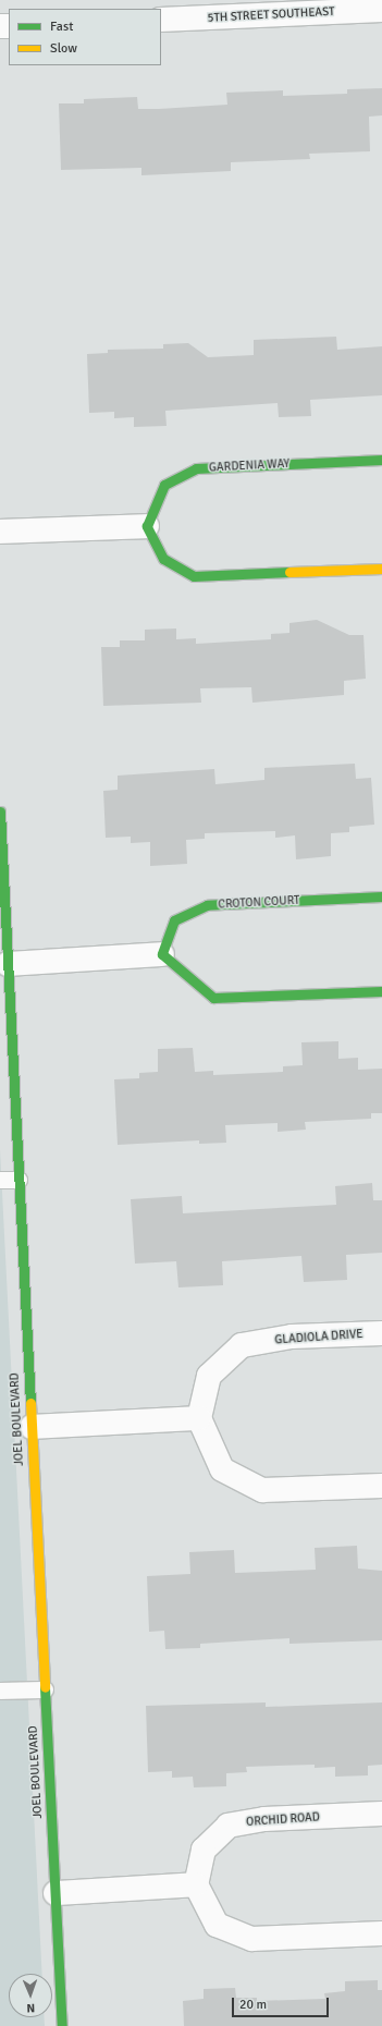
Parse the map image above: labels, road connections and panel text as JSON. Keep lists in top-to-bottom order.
{
  "streets": {
    "main road": ["GARDENIA WAY", "CROTON COURT", "JOEL BOULEVARD"],
    "street": ["5TH STREET SOUTHEAST", "GLADIOLA DRIVE", "ORCHID ROAD"]
  },
  "legend": ["Fast", "Slow"],
  "scale_bar": "20 m",
  "north": "bottom"
}
